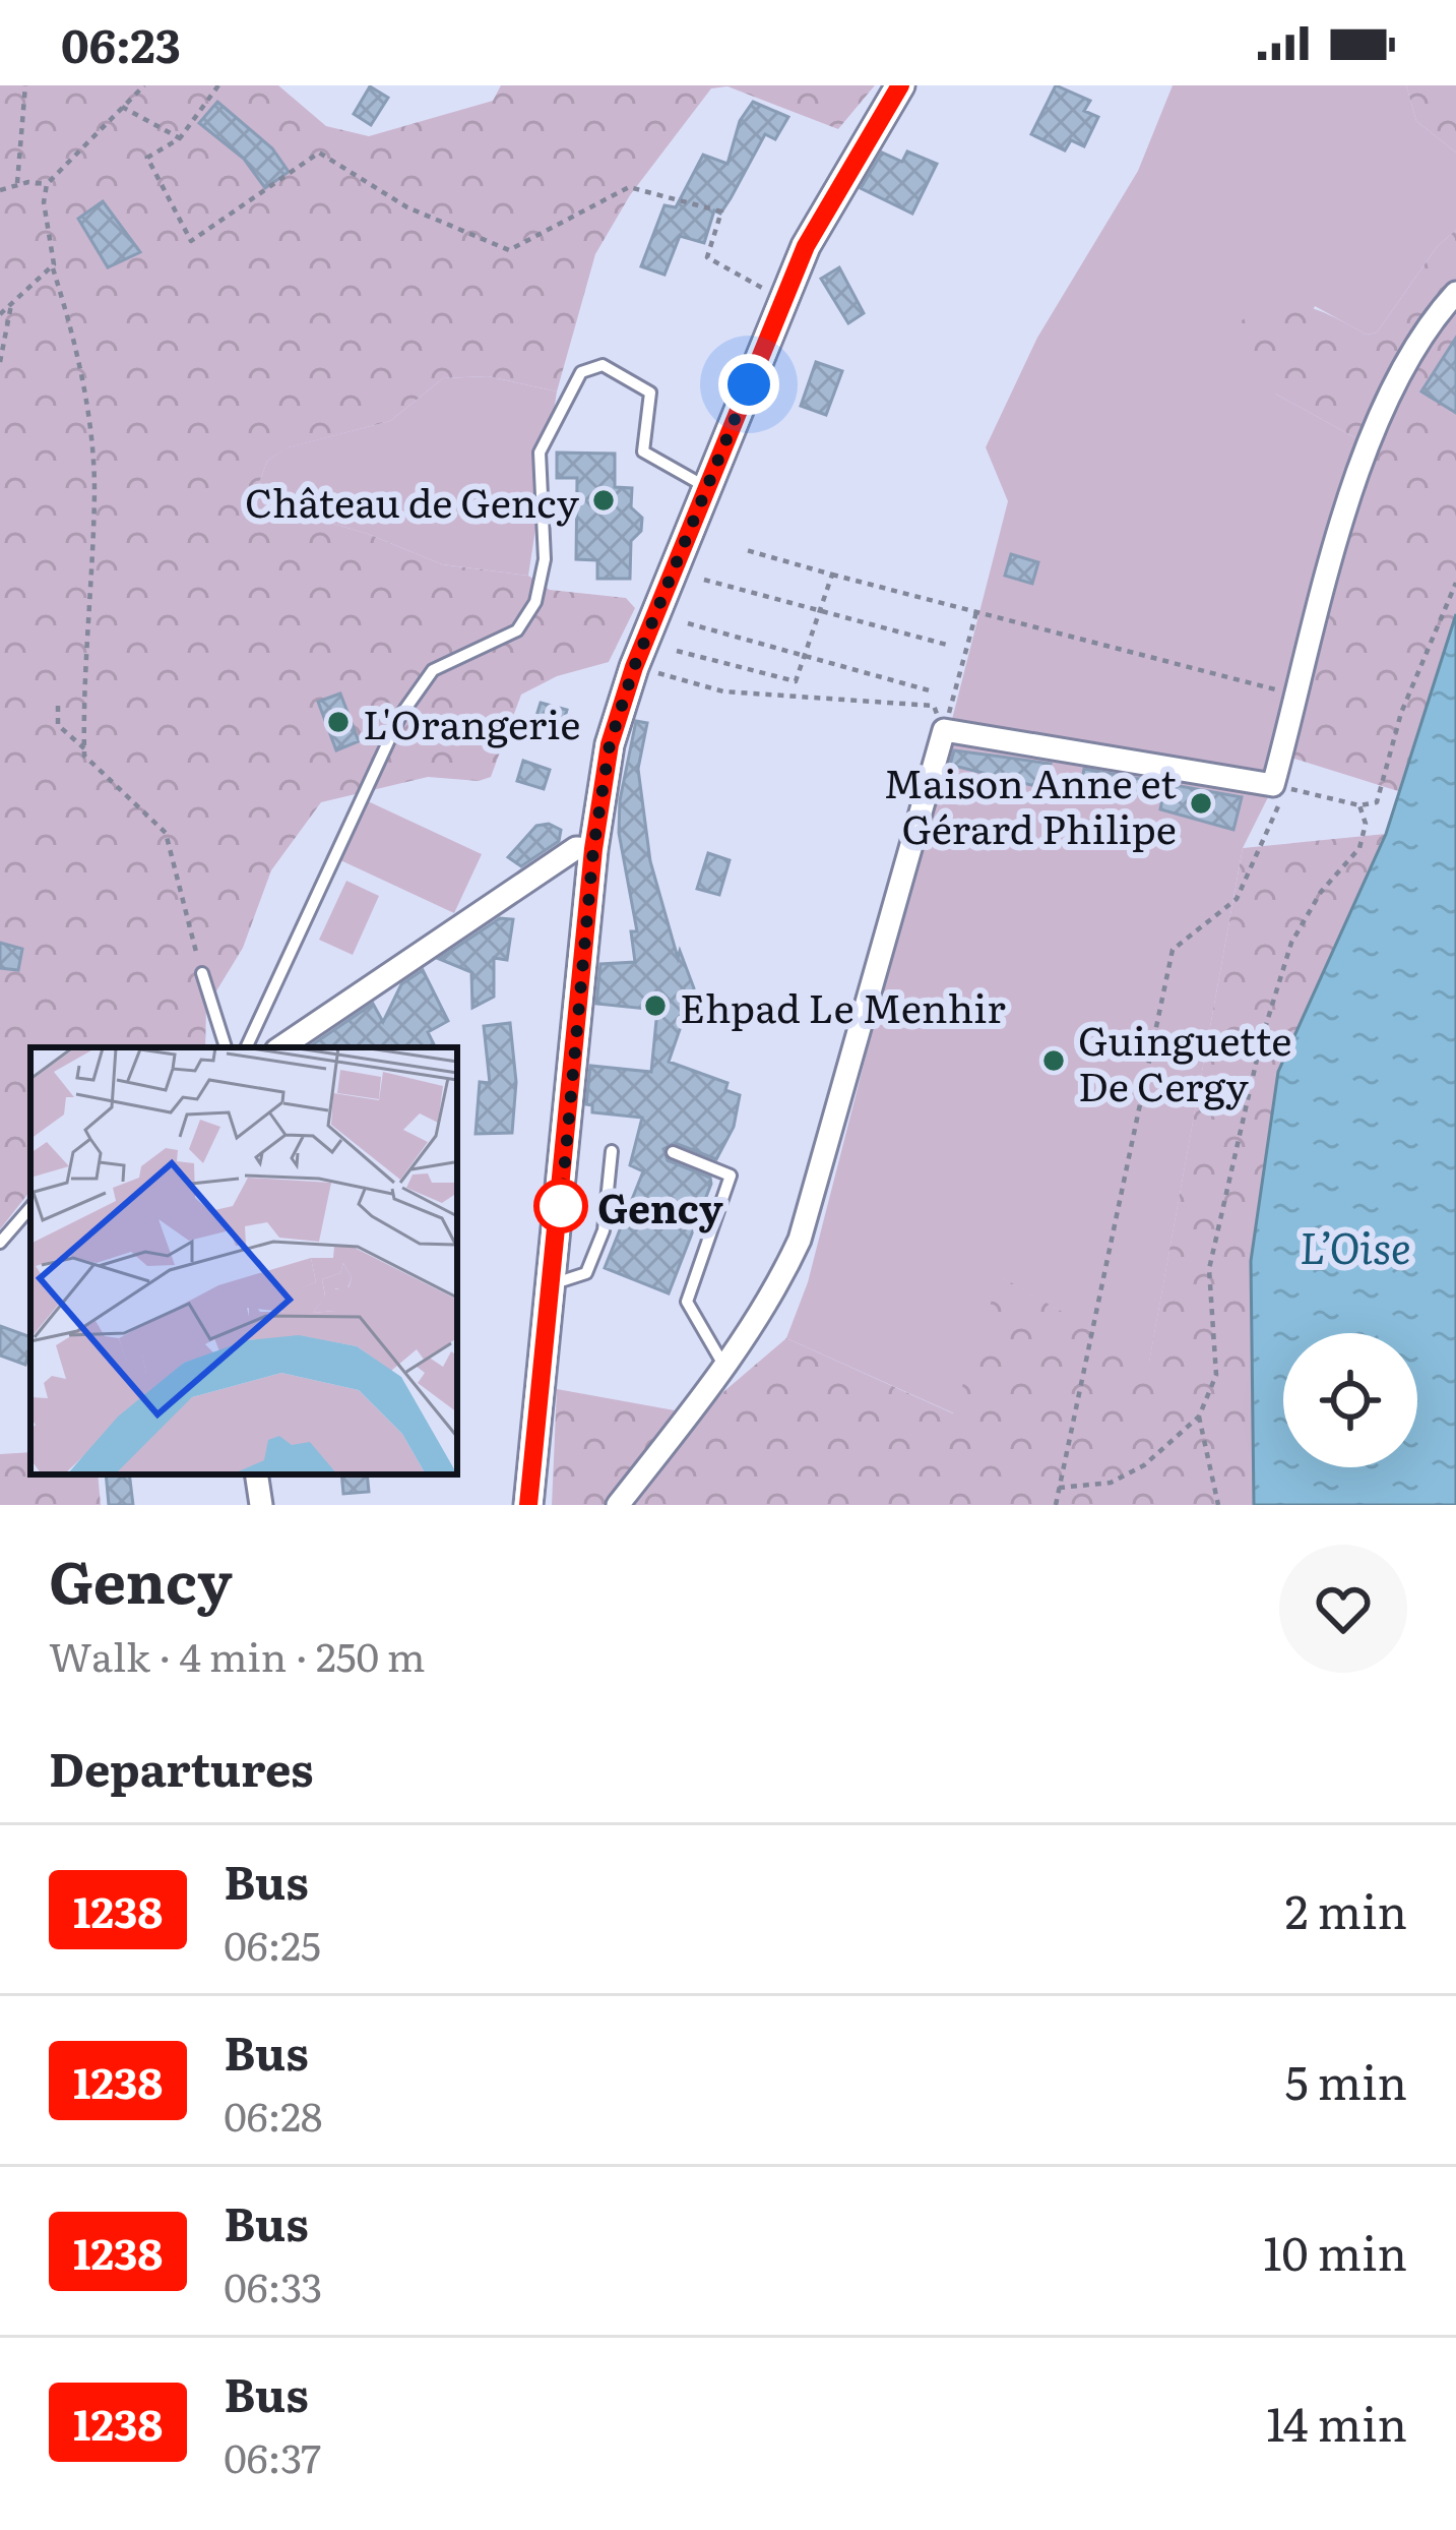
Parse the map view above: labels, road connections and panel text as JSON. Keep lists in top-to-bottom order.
{
  "water": ["L’Oise"],
  "places": [
    "Château de Gency",
    "L'Orangerie",
    "Maison Anne et Gérard Philipe",
    "Ehpad Le Menhir",
    "Guinguette De Cergy",
    "Gency"
  ],
  "lines": ["bus line 1238"],
  "page": {
    "status": "06:23",
    "heading": [
      ["Gency", "Walk · 4 min · 250 m"],
      "Departures"
    ],
    "list": [
      {
        "mark": "1238",
        "name": "Bus",
        "note": "06:25",
        "value": "2 min"
      },
      {
        "mark": "1238",
        "name": "Bus",
        "note": "06:28",
        "value": "5 min"
      },
      {
        "mark": "1238",
        "name": "Bus",
        "note": "06:33",
        "value": "10 min"
      },
      {
        "mark": "1238",
        "name": "Bus",
        "note": "06:37",
        "value": "14 min"
      }
    ]
  }
}
